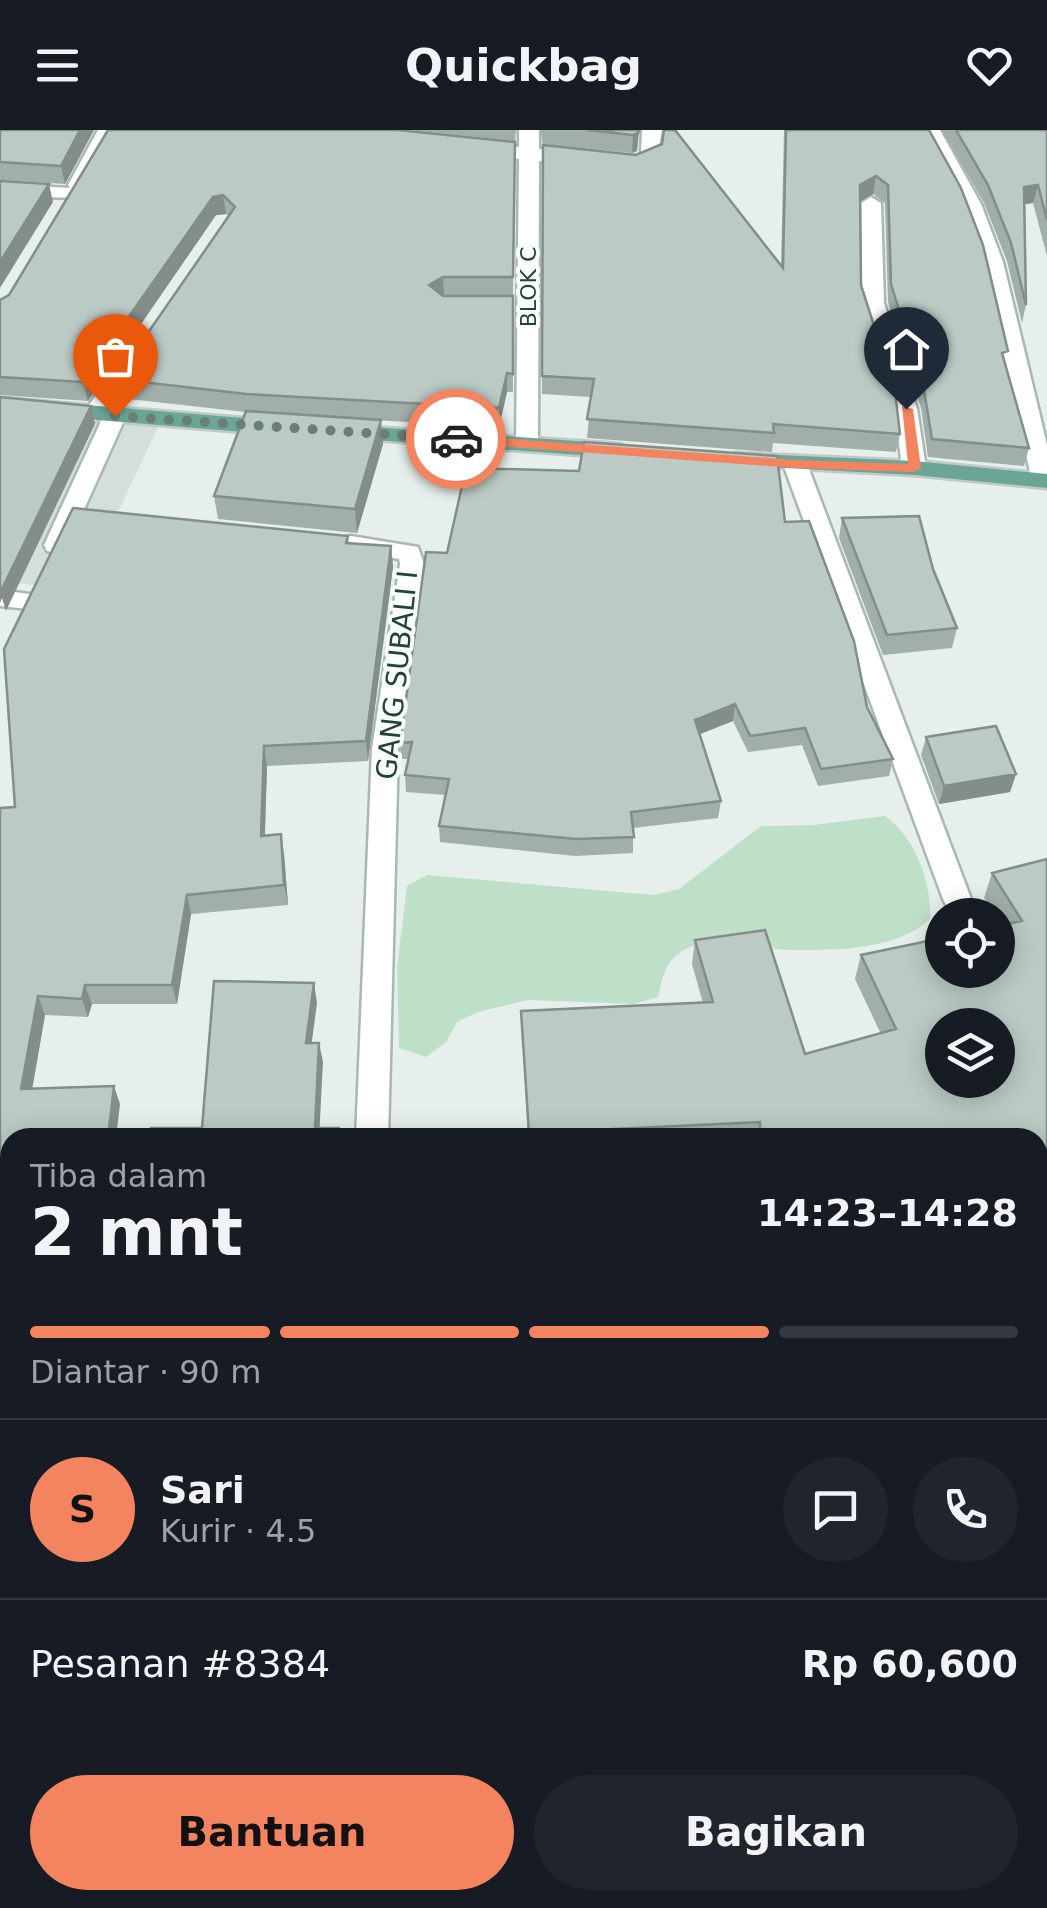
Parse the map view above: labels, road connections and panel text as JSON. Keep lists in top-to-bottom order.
{
  "streets": {
    "street": ["BLOK C", "GANG SUBALI I"]
  },
  "page": {
    "header": "Quickbag",
    "heading": ["2 mnt", "Tiba dalam", "14:23–14:28"],
    "panel": [
      "Sari",
      "Kurir · 4.5",
      "Pesanan #8384",
      "Rp 60,600"
    ],
    "bar": "Diantar · 90 m",
    "round": "S",
    "buttons": ["Bantuan", "Bagikan"]
  }
}
